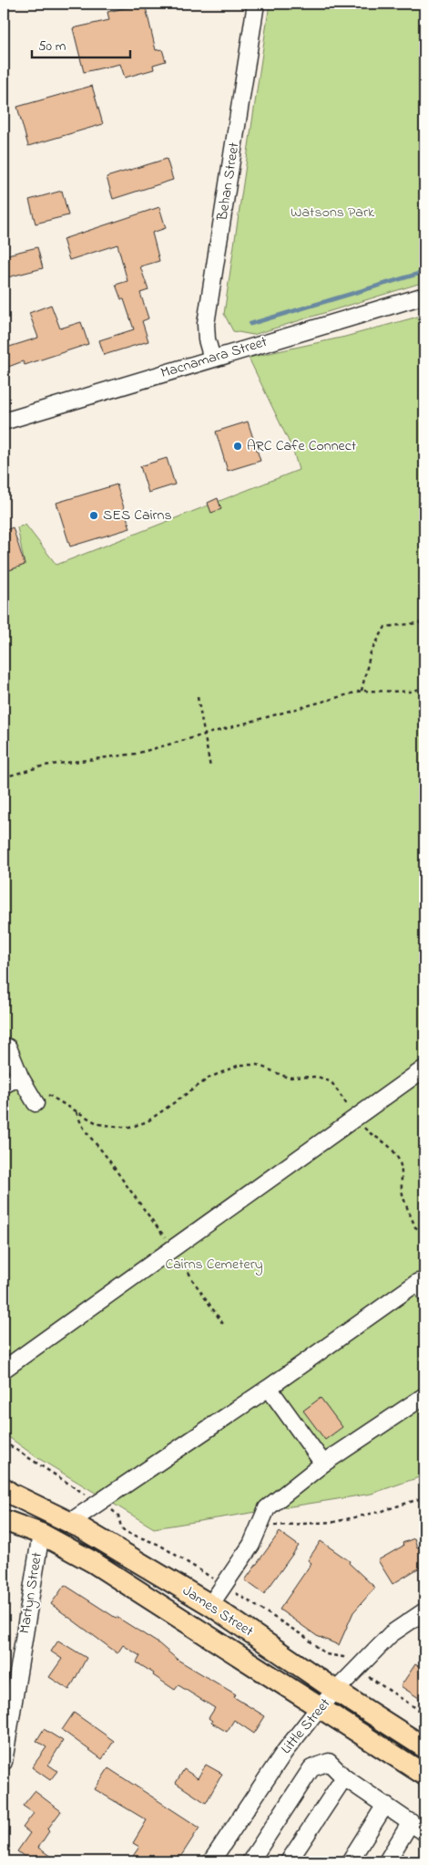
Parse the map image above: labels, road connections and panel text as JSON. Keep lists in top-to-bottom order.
{
  "streets": {
    "main road": ["James Street"],
    "street": [
      "Behan Street",
      "Macnamara Street",
      "Martyn Street",
      "Little Street"
    ]
  },
  "crossings": [
    ["Behan Street", "Macnamara Street"],
    ["Martyn Street", "James Street"],
    ["James Street", "Little Street"]
  ],
  "parks": ["Watsons Park", "Cairns Cemetery"],
  "places": ["ARC Cafe Connect", "SES Cairns"],
  "scale_bar": "50 m"
}
